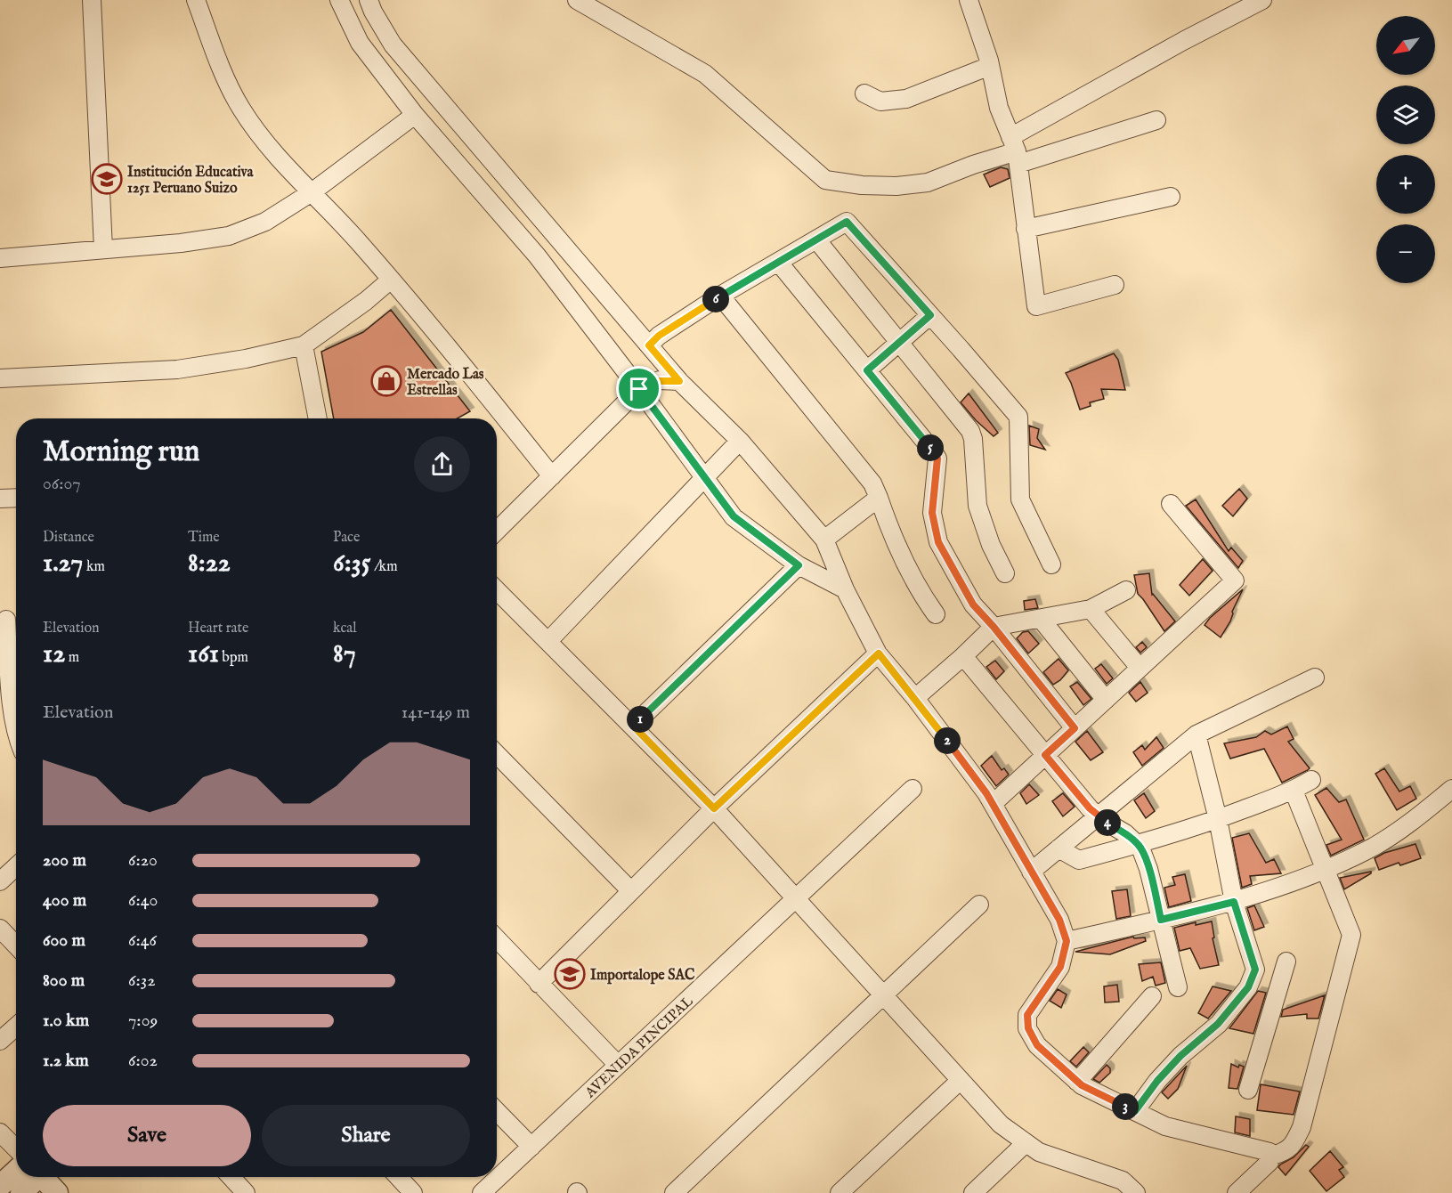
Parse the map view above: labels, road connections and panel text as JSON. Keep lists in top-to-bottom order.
{
  "streets": {
    "street": ["AVENIDA PINCIPAL"]
  },
  "places": {
    "school or university": ["Institución Educativa 1251 Peruano Suizo", "Importalope SAC"],
    "shop": ["Mercado Las Estrellas"]
  },
  "north": "bottom left",
  "page": {
    "map_buttons": ["+", "−"],
    "pins": [
      "6",
      "5",
      "1",
      "2",
      "4",
      "3"
    ],
    "heading": ["Morning run", "06:07"],
    "stats": [
      ["Distance", "1.27 km"],
      ["Time", "8:22"],
      ["Pace", "6:35 /km"],
      ["Elevation", "12 m"],
      ["Heart rate", "161 bpm"],
      ["kcal", "87"]
    ],
    "chart": ["Elevation", "141–149 m"],
    "list": [
      {
        "name": "200 m",
        "note": "6:20"
      },
      {
        "name": "400 m",
        "note": "6:40"
      },
      {
        "name": "600 m",
        "note": "6:46"
      },
      {
        "name": "800 m",
        "note": "6:32"
      },
      {
        "name": "1.0 km",
        "note": "7:09"
      },
      {
        "name": "1.2 km",
        "note": "6:02"
      }
    ],
    "buttons": ["Save", "Share"]
  }
}
